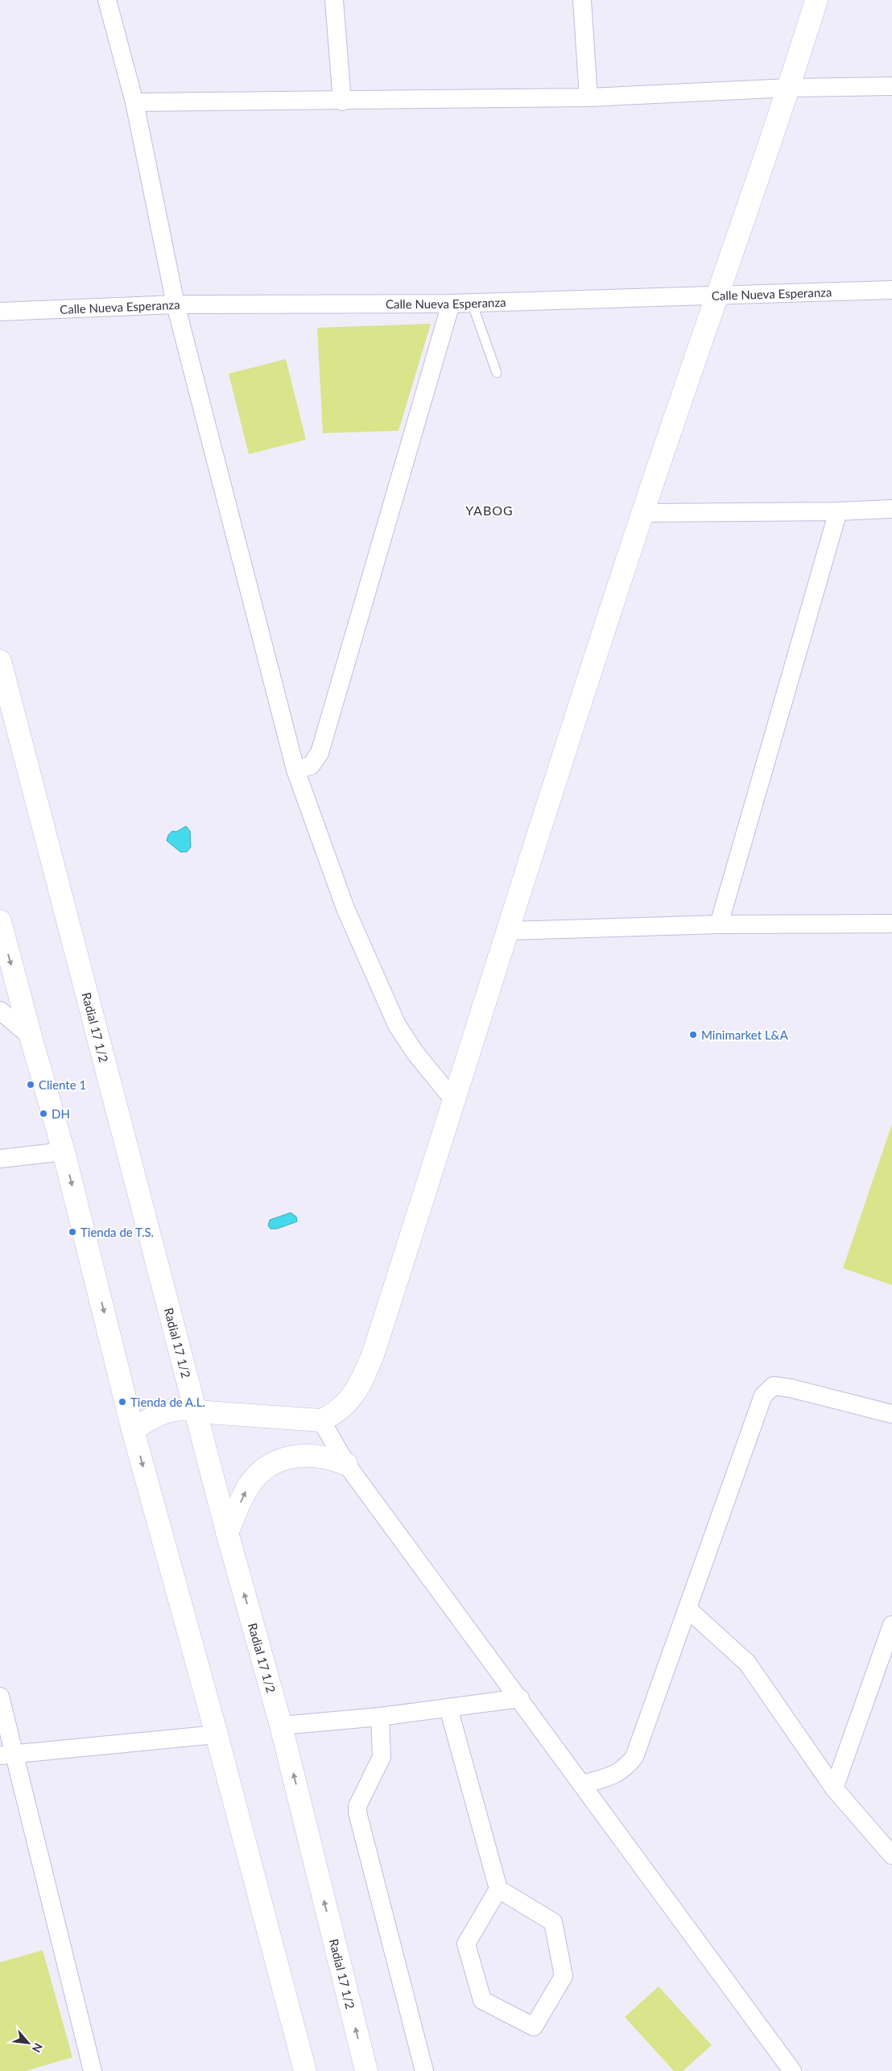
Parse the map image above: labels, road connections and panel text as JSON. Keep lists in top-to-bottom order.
{
  "streets": {
    "street": ["Calle Nueva Esperanza", "Radial 17 1/2"]
  },
  "districts": ["YABOG"],
  "places": [
    "Minimarket L&A",
    "Cliente 1",
    "DH",
    "Tienda de T.S.",
    "Tienda de A.L."
  ],
  "north": "bottom right"
}
